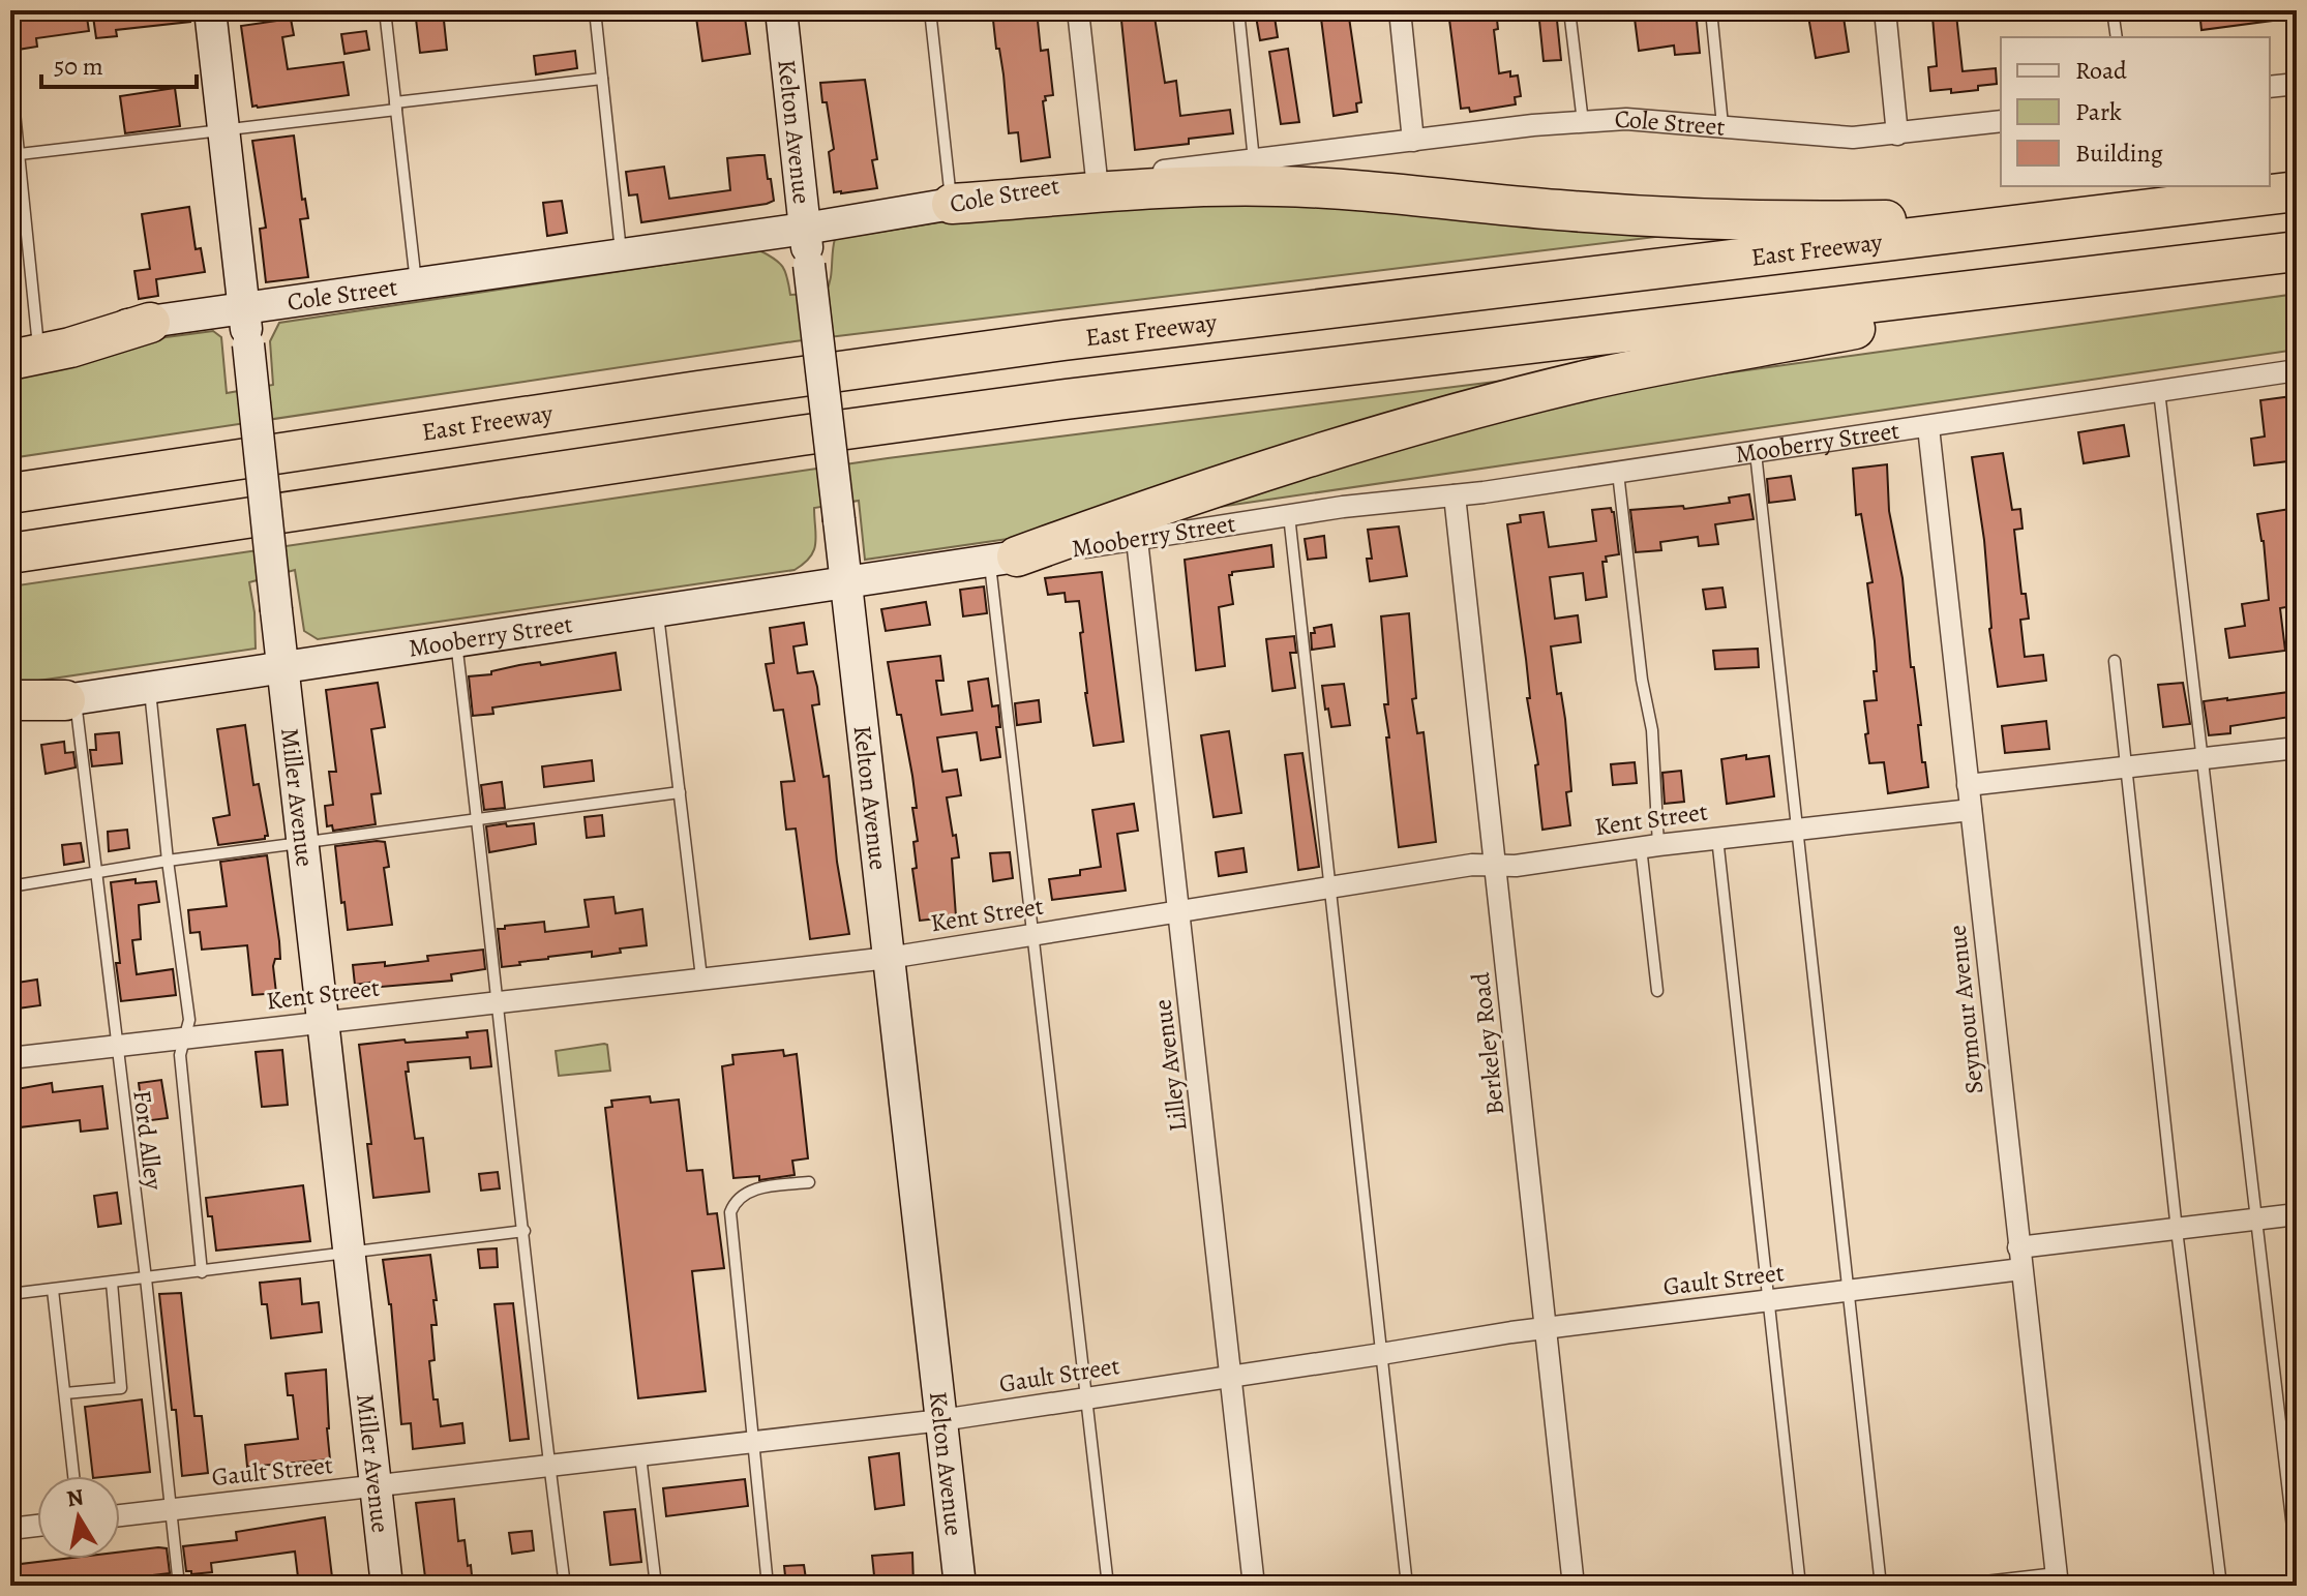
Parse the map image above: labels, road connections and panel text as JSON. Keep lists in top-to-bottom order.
{
  "streets": {
    "highway": ["East Freeway"],
    "main road": [
      "Cole Street",
      "Kelton Avenue",
      "Mooberry Street",
      "Miller Avenue"
    ],
    "street": [
      "Kent Street",
      "Seymour Avenue",
      "Berkeley Road",
      "Lilley Avenue",
      "Gault Street"
    ],
    "lane": ["Ford Alley"]
  },
  "crossings": [
    ["Cole Street", "Kelton Avenue"],
    ["Cole Street", "Miller Avenue"],
    ["Kelton Avenue", "Mooberry Street"],
    ["Kelton Avenue", "Kent Street"],
    ["Kelton Avenue", "Gault Street"],
    ["Mooberry Street", "Miller Avenue"],
    ["Mooberry Street", "Seymour Avenue"],
    ["Mooberry Street", "Berkeley Road"],
    ["Mooberry Street", "Lilley Avenue"],
    ["Mooberry Street", "Ford Alley"],
    ["Miller Avenue", "Kent Street"],
    ["Miller Avenue", "Gault Street"],
    ["Kent Street", "Seymour Avenue"],
    ["Kent Street", "Berkeley Road"],
    ["Kent Street", "Lilley Avenue"],
    ["Kent Street", "Ford Alley"],
    ["Seymour Avenue", "Gault Street"],
    ["Berkeley Road", "Gault Street"],
    ["Lilley Avenue", "Gault Street"],
    ["Ford Alley", "Gault Street"]
  ],
  "legend": ["Road", "Park", "Building"],
  "scale_bar": "50 m",
  "north": "top"
}
